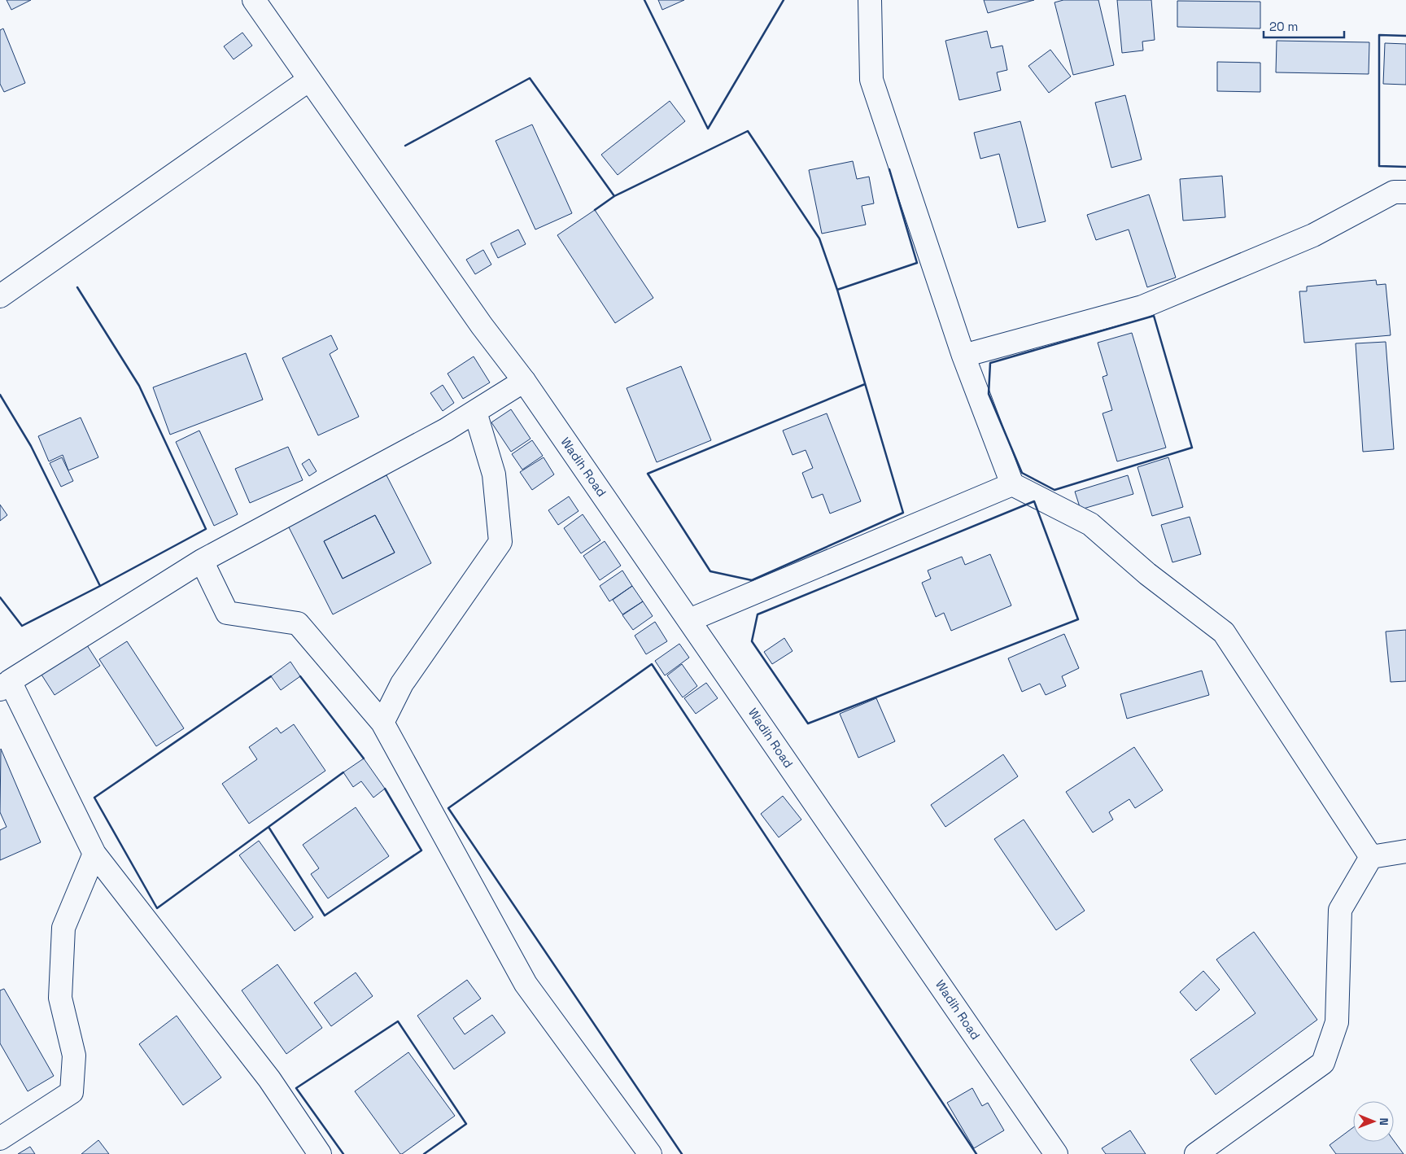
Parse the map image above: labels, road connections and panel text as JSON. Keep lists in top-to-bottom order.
{
  "streets": {
    "street": ["Wadih Road"]
  },
  "scale_bar": "20 m",
  "north": "right"
}
